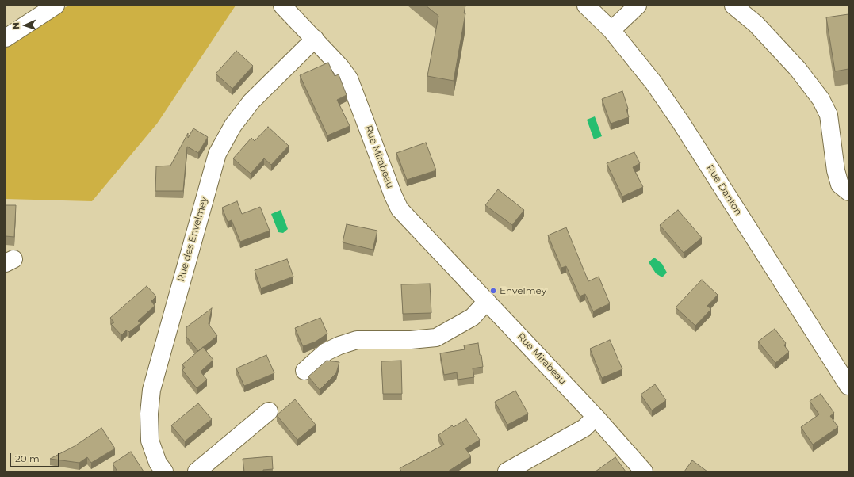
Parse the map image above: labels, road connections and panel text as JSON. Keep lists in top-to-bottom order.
{
  "streets": {
    "street": ["Rue Mirabeau", "Rue Danton", "Rue des Envelmey"]
  },
  "crossings": [
    ["Rue Mirabeau", "Rue des Envelmey"]
  ],
  "places": ["Envelmey"],
  "scale_bar": "20 m",
  "north": "left"
}
